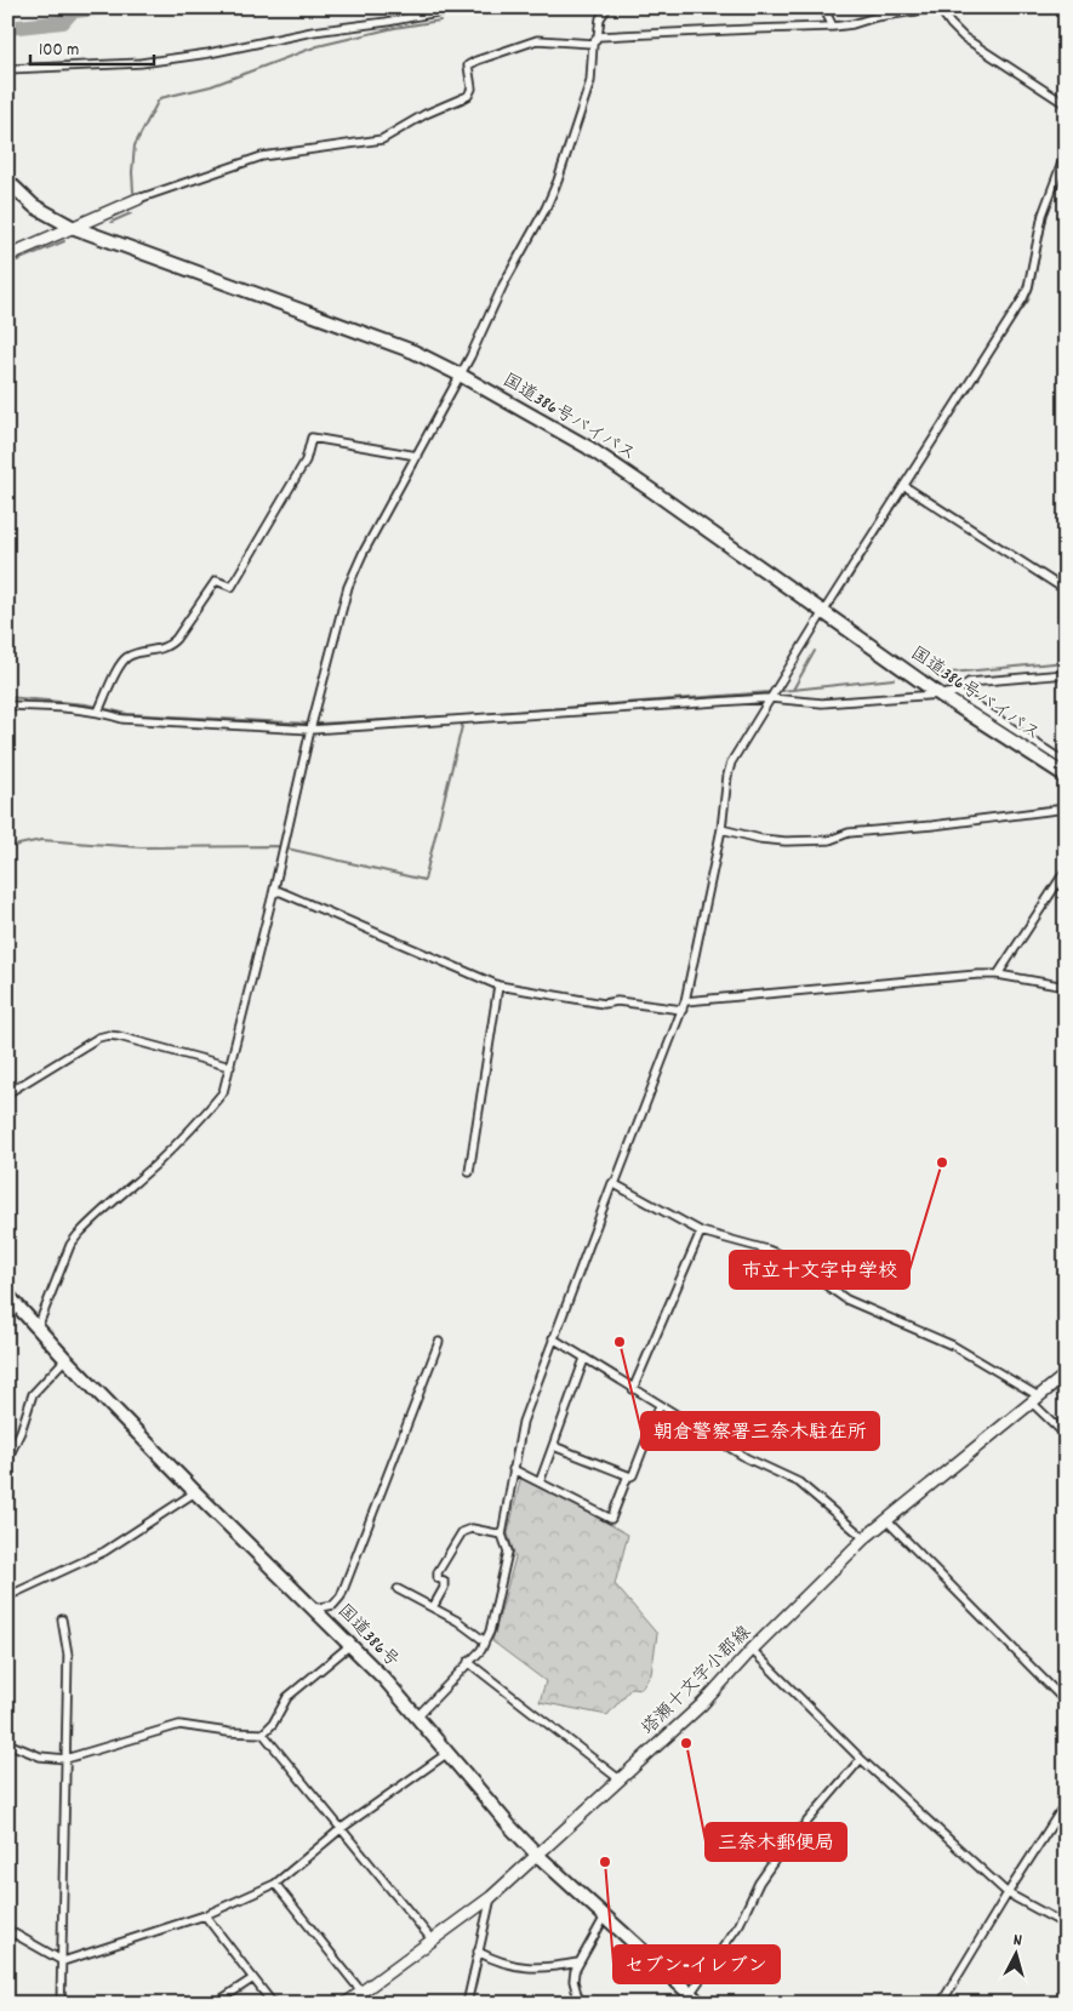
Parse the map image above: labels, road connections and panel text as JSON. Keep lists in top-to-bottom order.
{
  "streets": {
    "highway": ["国道386号バイパス", "国道386号"],
    "main road": ["塔瀬十文字小郡線"]
  },
  "crossings": [
    ["国道386号", "塔瀬十文字小郡線"]
  ],
  "places": [
    "市立十文字中学校",
    "朝倉警察署三奈木駐在所",
    "三奈木郵便局",
    "セブン-イレブン"
  ],
  "scale_bar": "100 m",
  "north": "top"
}
